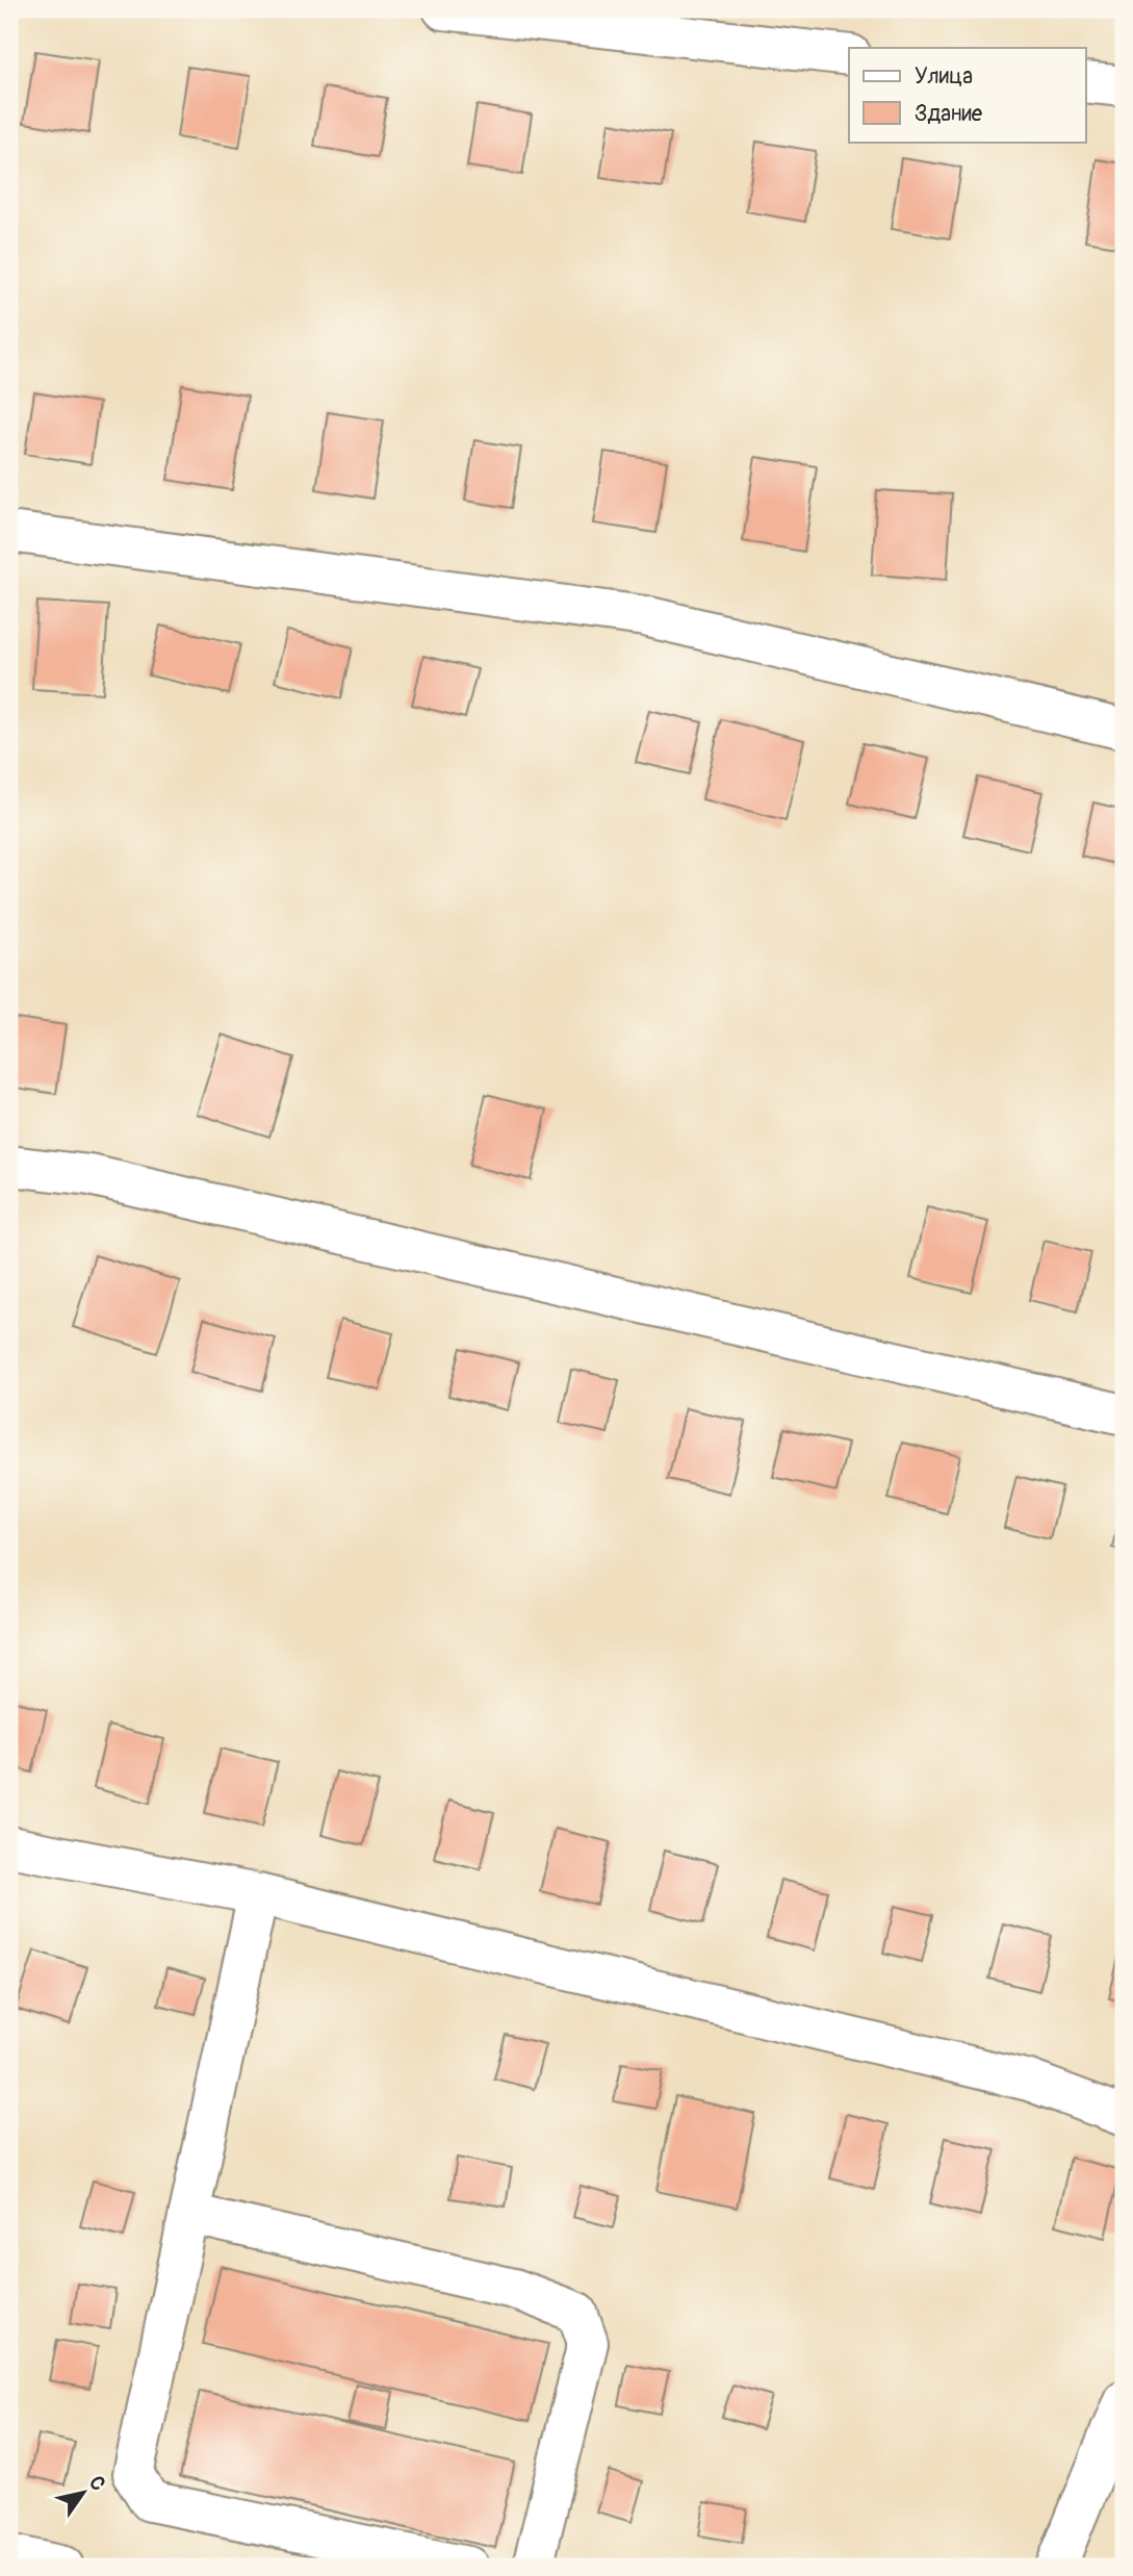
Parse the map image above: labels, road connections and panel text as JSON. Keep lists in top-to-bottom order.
{
  "legend": ["Улица", "Здание"],
  "north": "top right"
}
